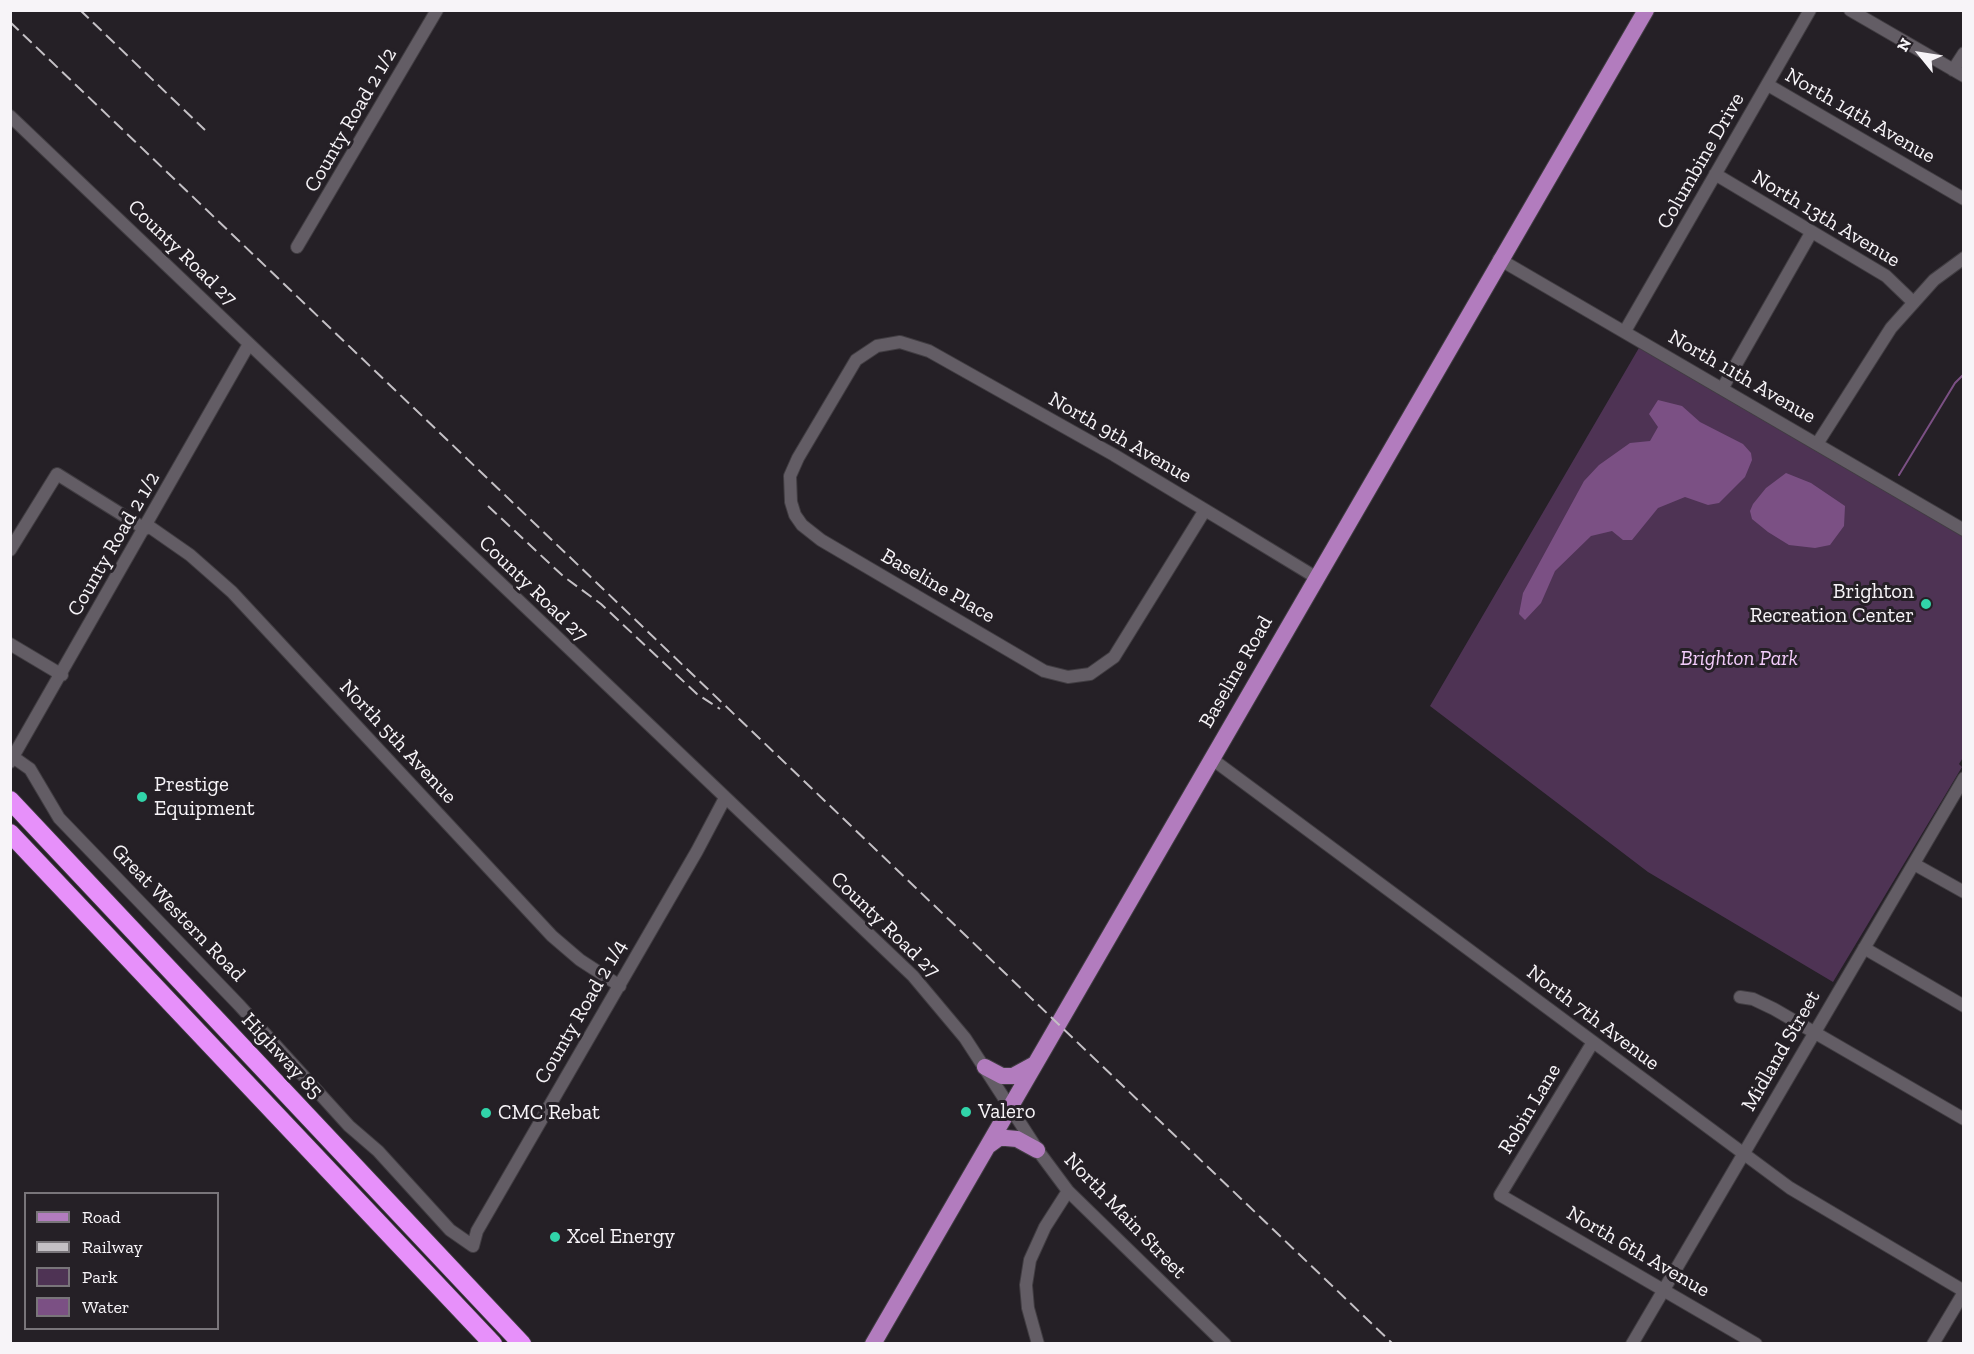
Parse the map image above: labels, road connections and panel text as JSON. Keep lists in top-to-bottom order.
{
  "streets": {
    "highway": ["Highway 85"],
    "main road": ["Baseline Road"],
    "street": [
      "North 14th Avenue",
      "County Road 2 1/2",
      "Columbine Drive",
      "North 13th Avenue",
      "County Road 27",
      "North 11th Avenue",
      "North 9th Avenue",
      "Baseline Place",
      "North 5th Avenue",
      "Great Western Road",
      "County Road 2 1/4",
      "North 7th Avenue",
      "Midland Street",
      "Robin Lane",
      "North Main Street",
      "North 6th Avenue"
    ]
  },
  "crossings": [
    ["North 14th Avenue", "Columbine Drive"],
    ["County Road 2 1/2", "County Road 27"],
    ["County Road 2 1/2", "North 5th Avenue"],
    ["County Road 2 1/2", "Great Western Road"],
    ["Columbine Drive", "North 13th Avenue"],
    ["Columbine Drive", "North 11th Avenue"],
    ["County Road 27", "Baseline Road"],
    ["County Road 27", "County Road 2 1/4"],
    ["County Road 27", "North Main Street"],
    ["North 11th Avenue", "Baseline Road"],
    ["North 9th Avenue", "Baseline Place"],
    ["North 9th Avenue", "Baseline Road"],
    ["Baseline Road", "North 7th Avenue"],
    ["Baseline Road", "North Main Street"],
    ["North 5th Avenue", "County Road 2 1/4"],
    ["Great Western Road", "County Road 2 1/4"],
    ["North 7th Avenue", "Midland Street"],
    ["North 7th Avenue", "Robin Lane"],
    ["Midland Street", "North 6th Avenue"],
    ["Robin Lane", "North 6th Avenue"]
  ],
  "parks": ["Brighton Park"],
  "places": [
    "Brighton Recreation Center",
    "Prestige Equipment",
    "Valero",
    "CMC Rebat",
    "Xcel Energy"
  ],
  "legend": [
    "Road",
    "Railway",
    "Park",
    "Water"
  ],
  "north": "top left"
}
